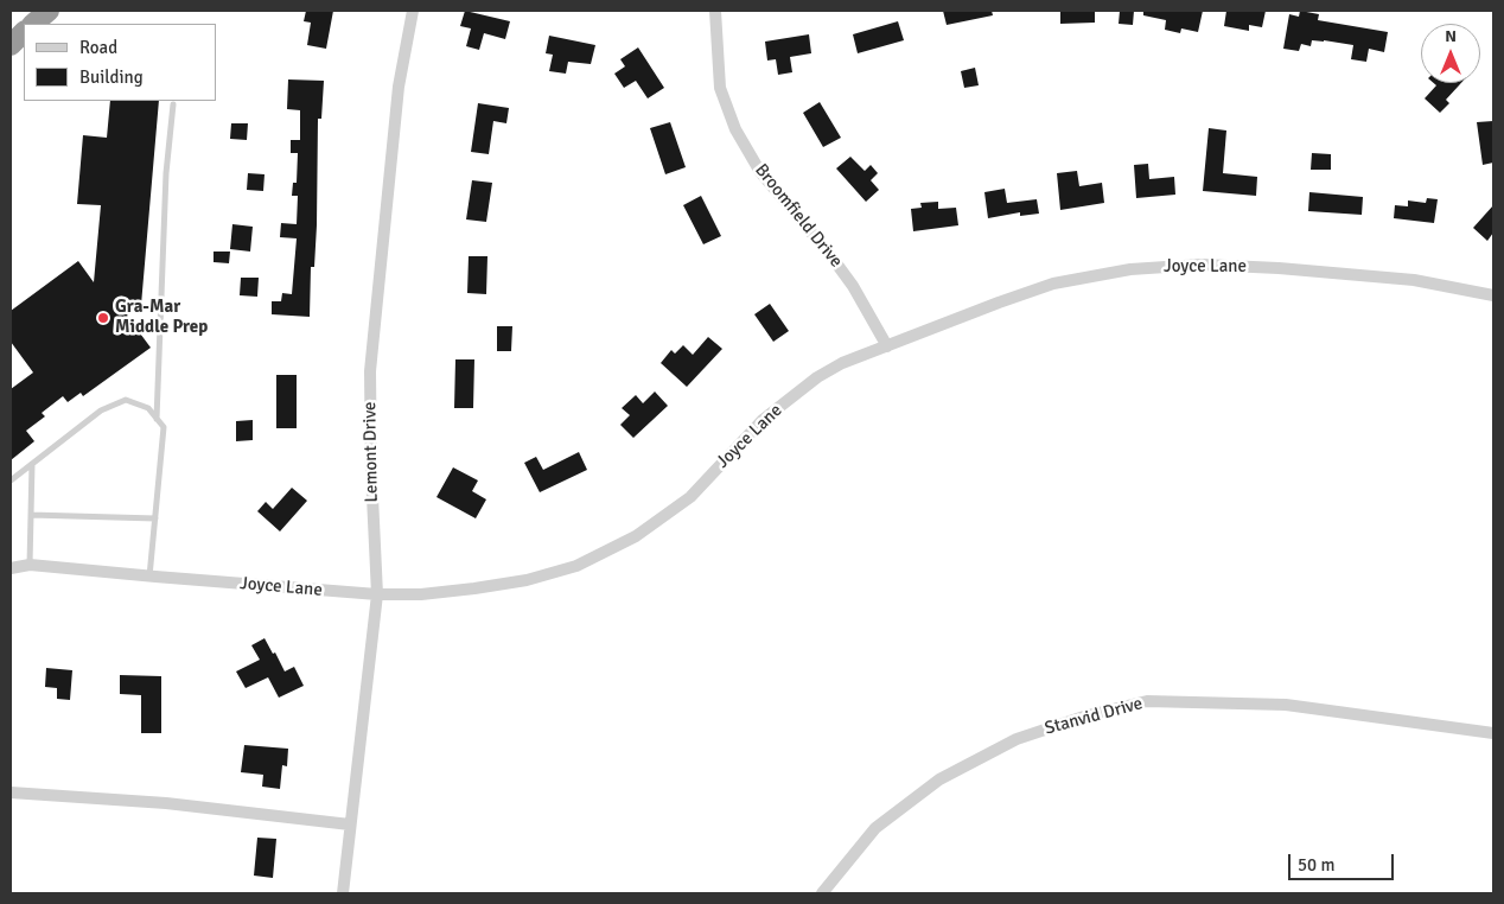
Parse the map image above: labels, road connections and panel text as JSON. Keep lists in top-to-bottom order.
{
  "streets": {
    "street": [
      "Broomfield Drive",
      "Joyce Lane",
      "Lemont Drive",
      "Stanvid Drive"
    ]
  },
  "crossings": [
    ["Broomfield Drive", "Joyce Lane"],
    ["Joyce Lane", "Lemont Drive"]
  ],
  "places": ["Gra-Mar Middle Prep"],
  "legend": ["Road", "Building"],
  "scale_bar": "50 m",
  "north": "top"
}
